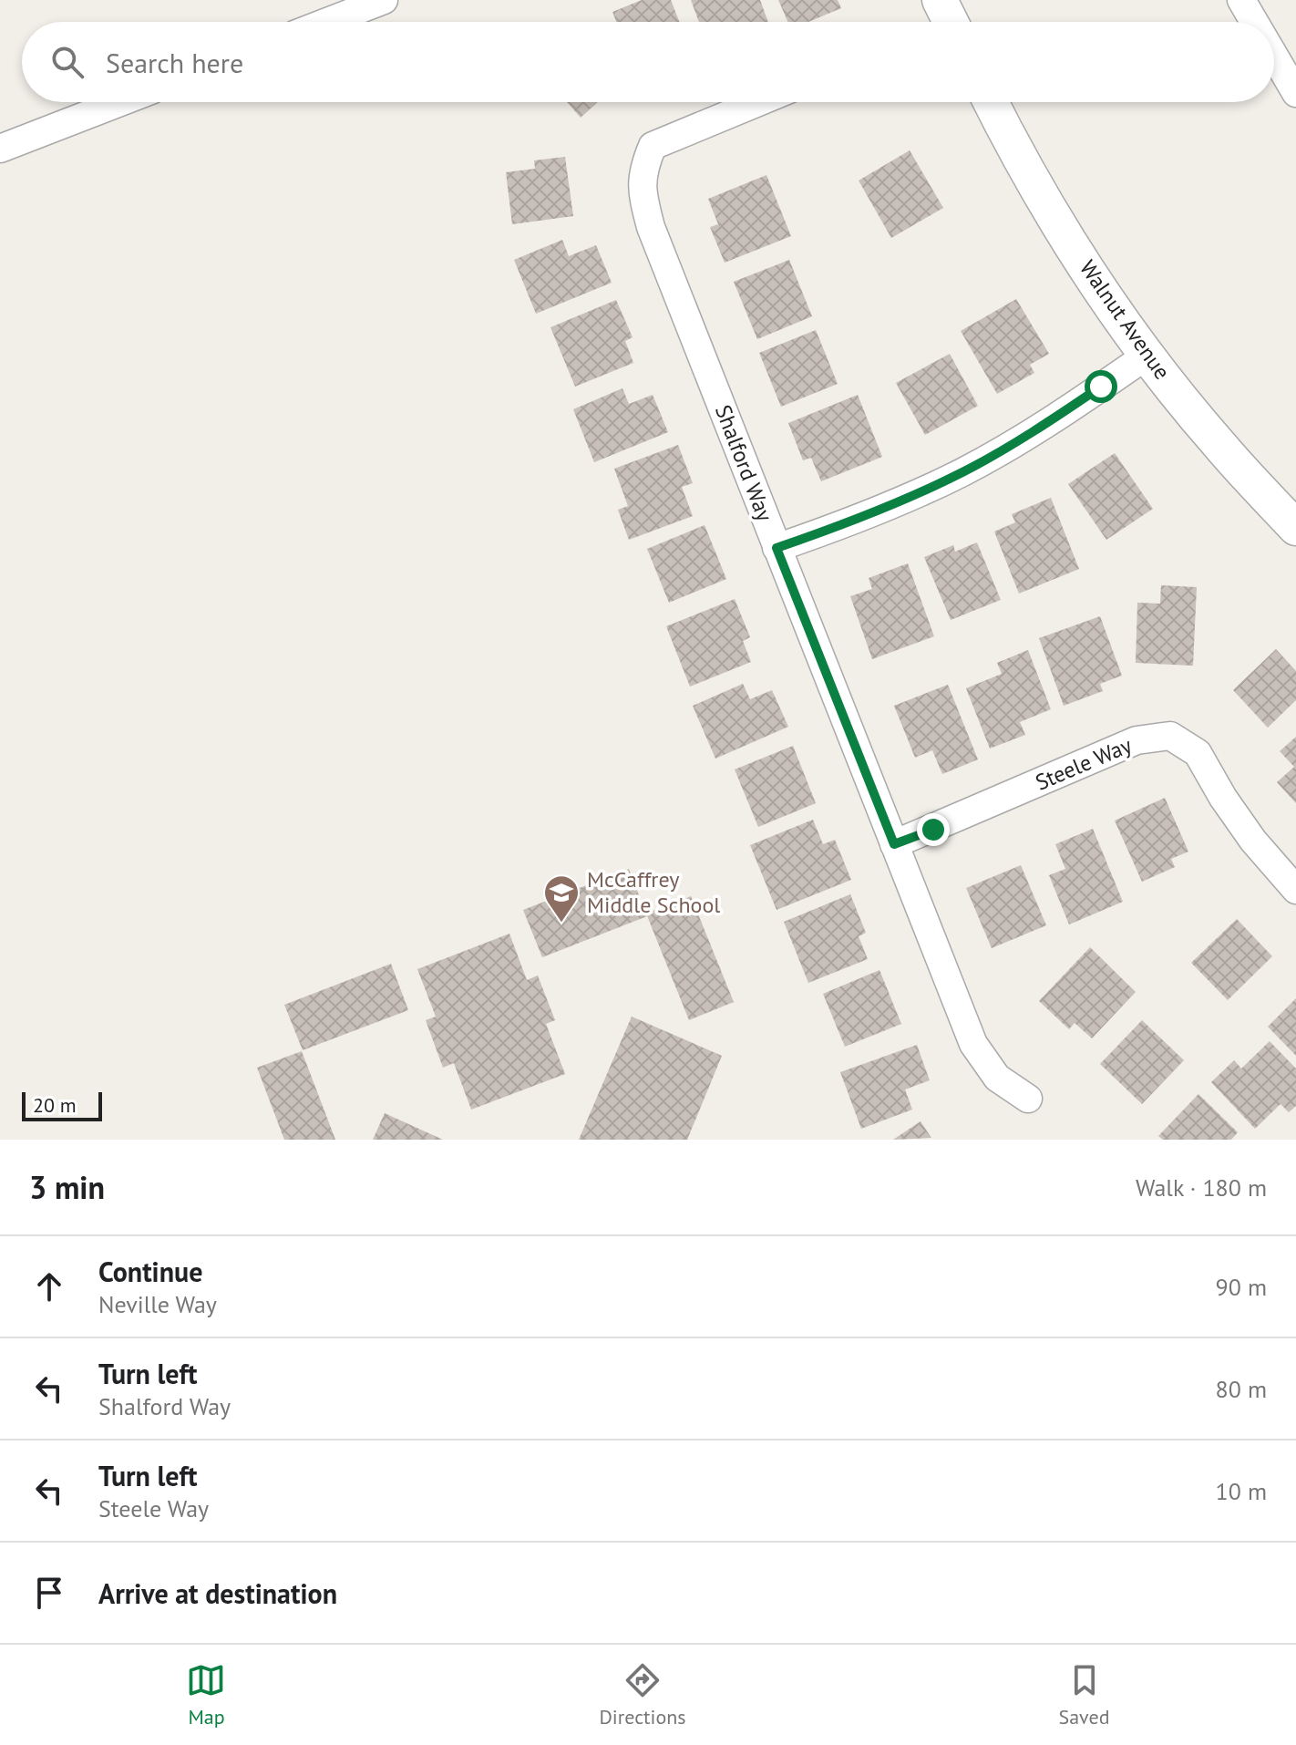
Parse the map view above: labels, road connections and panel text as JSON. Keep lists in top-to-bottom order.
{
  "streets": {
    "street": ["Walnut Avenue", "Shalford Way", "Steele Way"]
  },
  "crossings": [
    ["Shalford Way", "Steele Way"]
  ],
  "places": {
    "school or university": ["McCaffrey Middle School"]
  },
  "scale_bar": "20 m",
  "page": {
    "search": "Search here",
    "scale": "20 m",
    "heading": ["3 min", "Walk · 180 m"],
    "list": [
      ["Continue", "Neville Way", "90 m"],
      ["Turn left", "Shalford Way", "80 m"],
      ["Turn left", "Steele Way", "10 m"],
      "Arrive at destination"
    ],
    "nav": ["Map", "Directions", "Saved"]
  }
}
